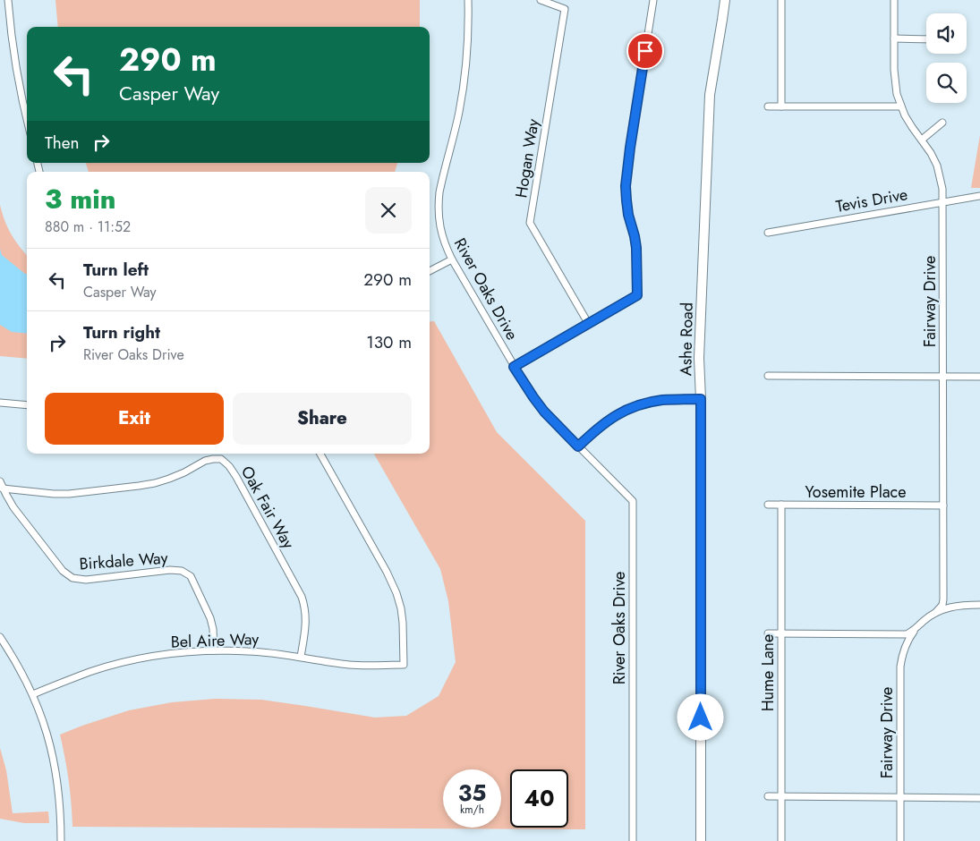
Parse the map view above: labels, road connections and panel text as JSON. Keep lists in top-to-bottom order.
{
  "streets": {
    "street": [
      "Hogan Way",
      "Tevis Drive",
      "River Oaks Drive",
      "Fairway Drive",
      "Ashe Road",
      "Yosemite Place",
      "Oak Fair Way",
      "Birkdale Way",
      "Bel Aire Way",
      "Hume Lane"
    ]
  },
  "crossings": [
    ["Tevis Drive", "Fairway Drive"],
    ["Fairway Drive", "Yosemite Place"],
    ["Yosemite Place", "Hume Lane"],
    ["Oak Fair Way", "Birkdale Way"],
    ["Oak Fair Way", "Bel Aire Way"],
    ["Birkdale Way", "Bel Aire Way"]
  ],
  "page": {
    "turn": ["290 m", "Casper Way"],
    "then": "Then",
    "heading": ["3 min", "880 m · 11:52"],
    "list": [
      {
        "name": "Turn left",
        "note": "Casper Way",
        "value": "290 m"
      },
      {
        "name": "Turn right",
        "note": "River Oaks Drive",
        "value": "130 m"
      }
    ],
    "buttons": ["Exit", "Share"],
    "speed": "35 km/h",
    "limit": "40"
  }
}
